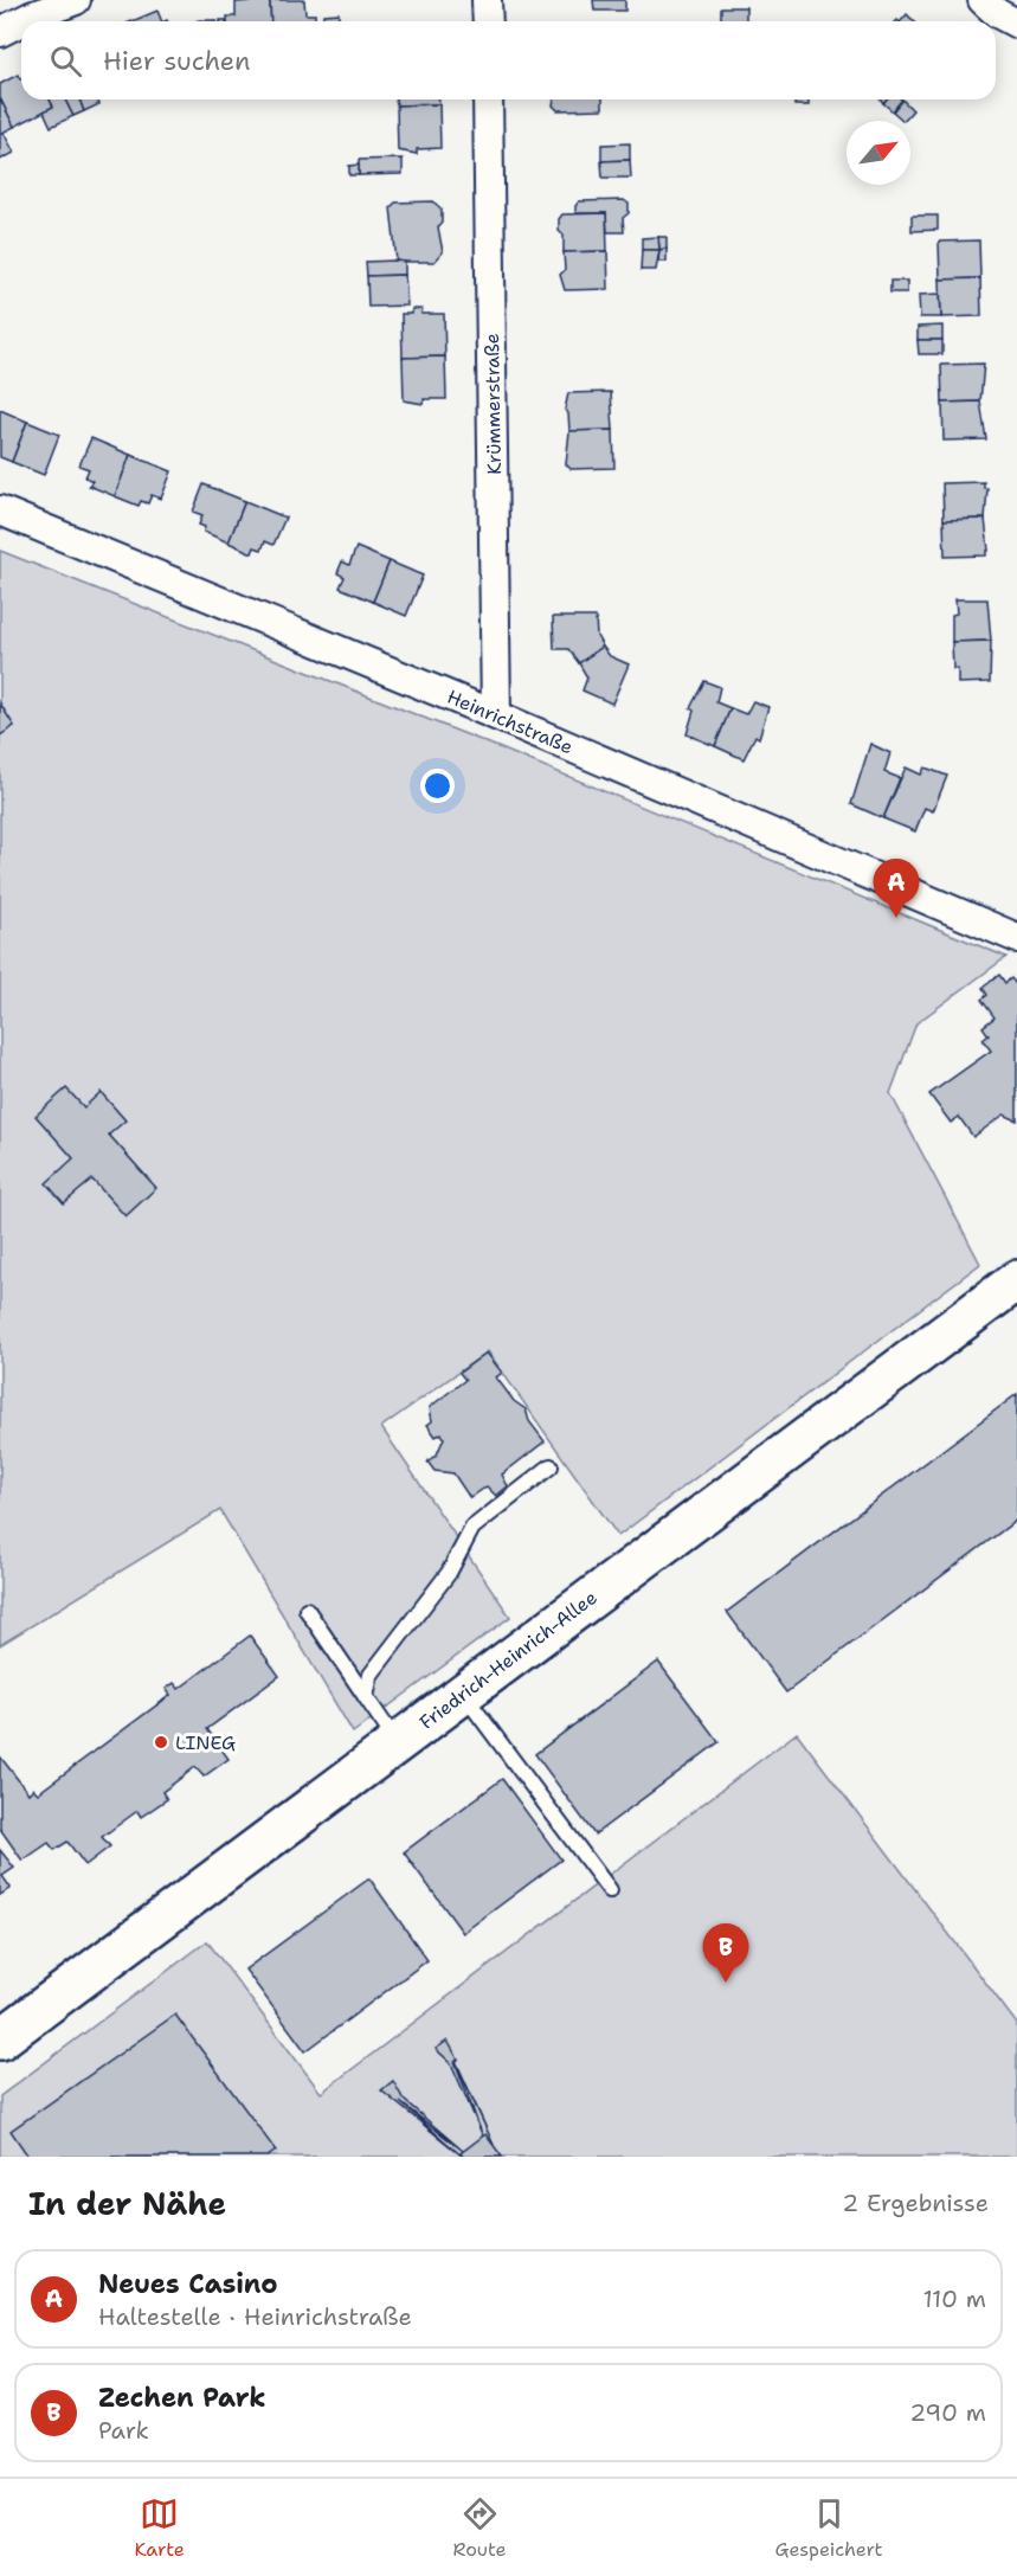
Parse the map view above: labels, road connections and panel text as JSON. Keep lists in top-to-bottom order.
{
  "streets": {
    "main road": ["Friedrich-Heinrich-Allee"],
    "street": ["Krümmerstraße", "Heinrichstraße"]
  },
  "crossings": [
    ["Krümmerstraße", "Heinrichstraße"]
  ],
  "places": ["LINEG"],
  "north": "top right",
  "page": {
    "search": "Hier suchen",
    "pins": ["A", "B"],
    "heading": ["In der Nähe", "2 Ergebnisse"],
    "list": [
      {
        "mark": "A",
        "name": "Neues Casino",
        "note": "Haltestelle · Heinrichstraße",
        "value": "110 m"
      },
      {
        "mark": "B",
        "name": "Zechen Park",
        "note": "Park",
        "value": "290 m"
      }
    ],
    "nav": ["Karte", "Route", "Gespeichert"]
  }
}
